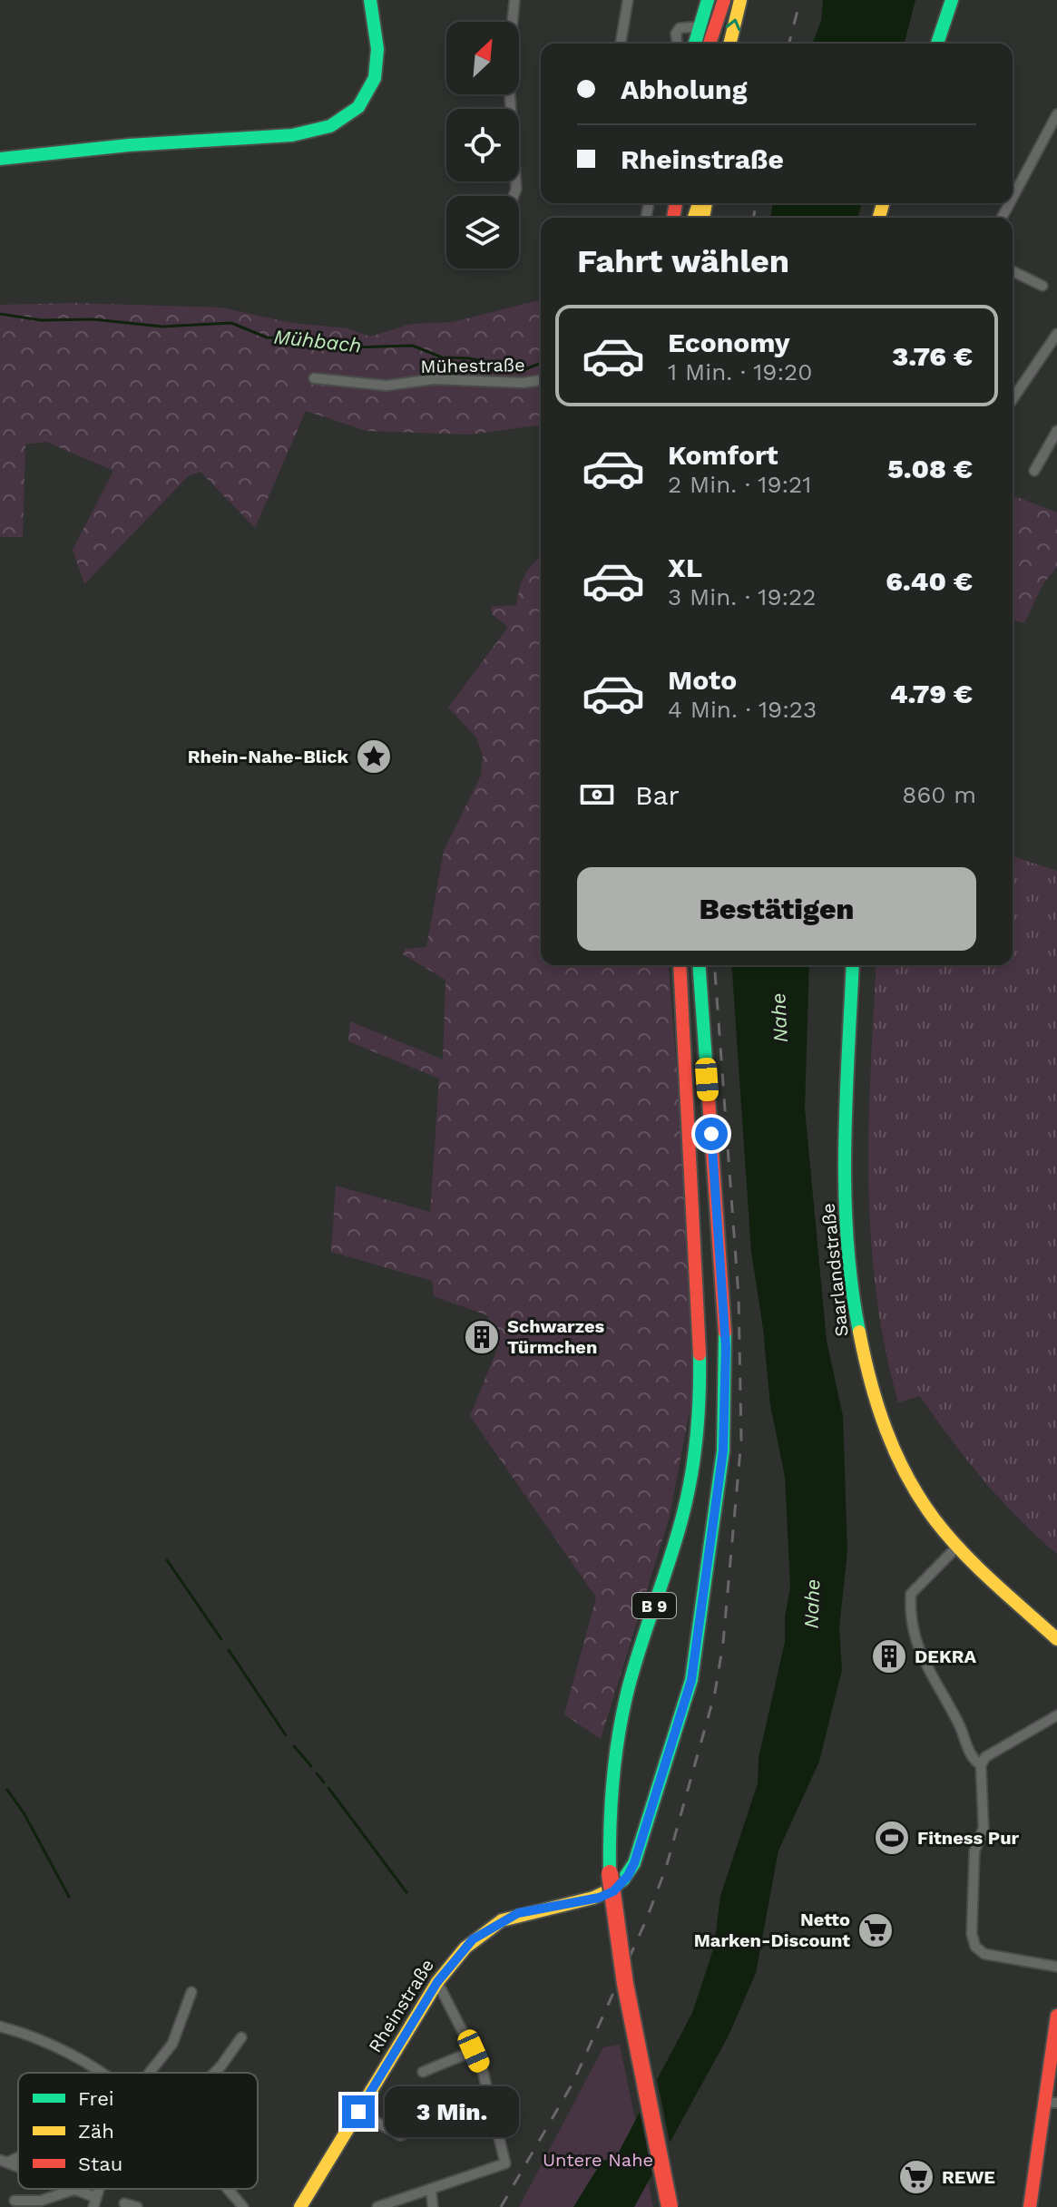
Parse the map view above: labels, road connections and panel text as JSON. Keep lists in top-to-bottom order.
{
  "streets": {
    "main road": ["Saarlandstraße", "B 9", "Rheinstraße"],
    "street": ["Mühestraße"]
  },
  "water": ["Mühbach", "Nahe"],
  "parks": ["Untere Nahe"],
  "places": {
    "place": ["Rhein-Nahe-Blick"],
    "building": ["Schwarzes Türmchen", "DEKRA"],
    "sports": ["Fitness Pur"],
    "supermarket": ["Netto Marken-Discount", "REWE"]
  },
  "legend": ["Frei", "Zäh", "Stau"],
  "north": "top right",
  "page": {
    "banner": ["Abholung", "Rheinstraße"],
    "heading": "Fahrt wählen",
    "list": [
      {
        "name": "Economy",
        "note": "1 Min. · 19:20",
        "value": "3.76 €"
      },
      {
        "name": "Komfort",
        "note": "2 Min. · 19:21",
        "value": "5.08 €"
      },
      {
        "name": "XL",
        "note": "3 Min. · 19:22",
        "value": "6.40 €"
      },
      {
        "name": "Moto",
        "note": "4 Min. · 19:23",
        "value": "4.79 €"
      }
    ],
    "pay": ["Bar", "860 m"],
    "buttons": "Bestätigen",
    "bubble": "3 Min."
  }
}
